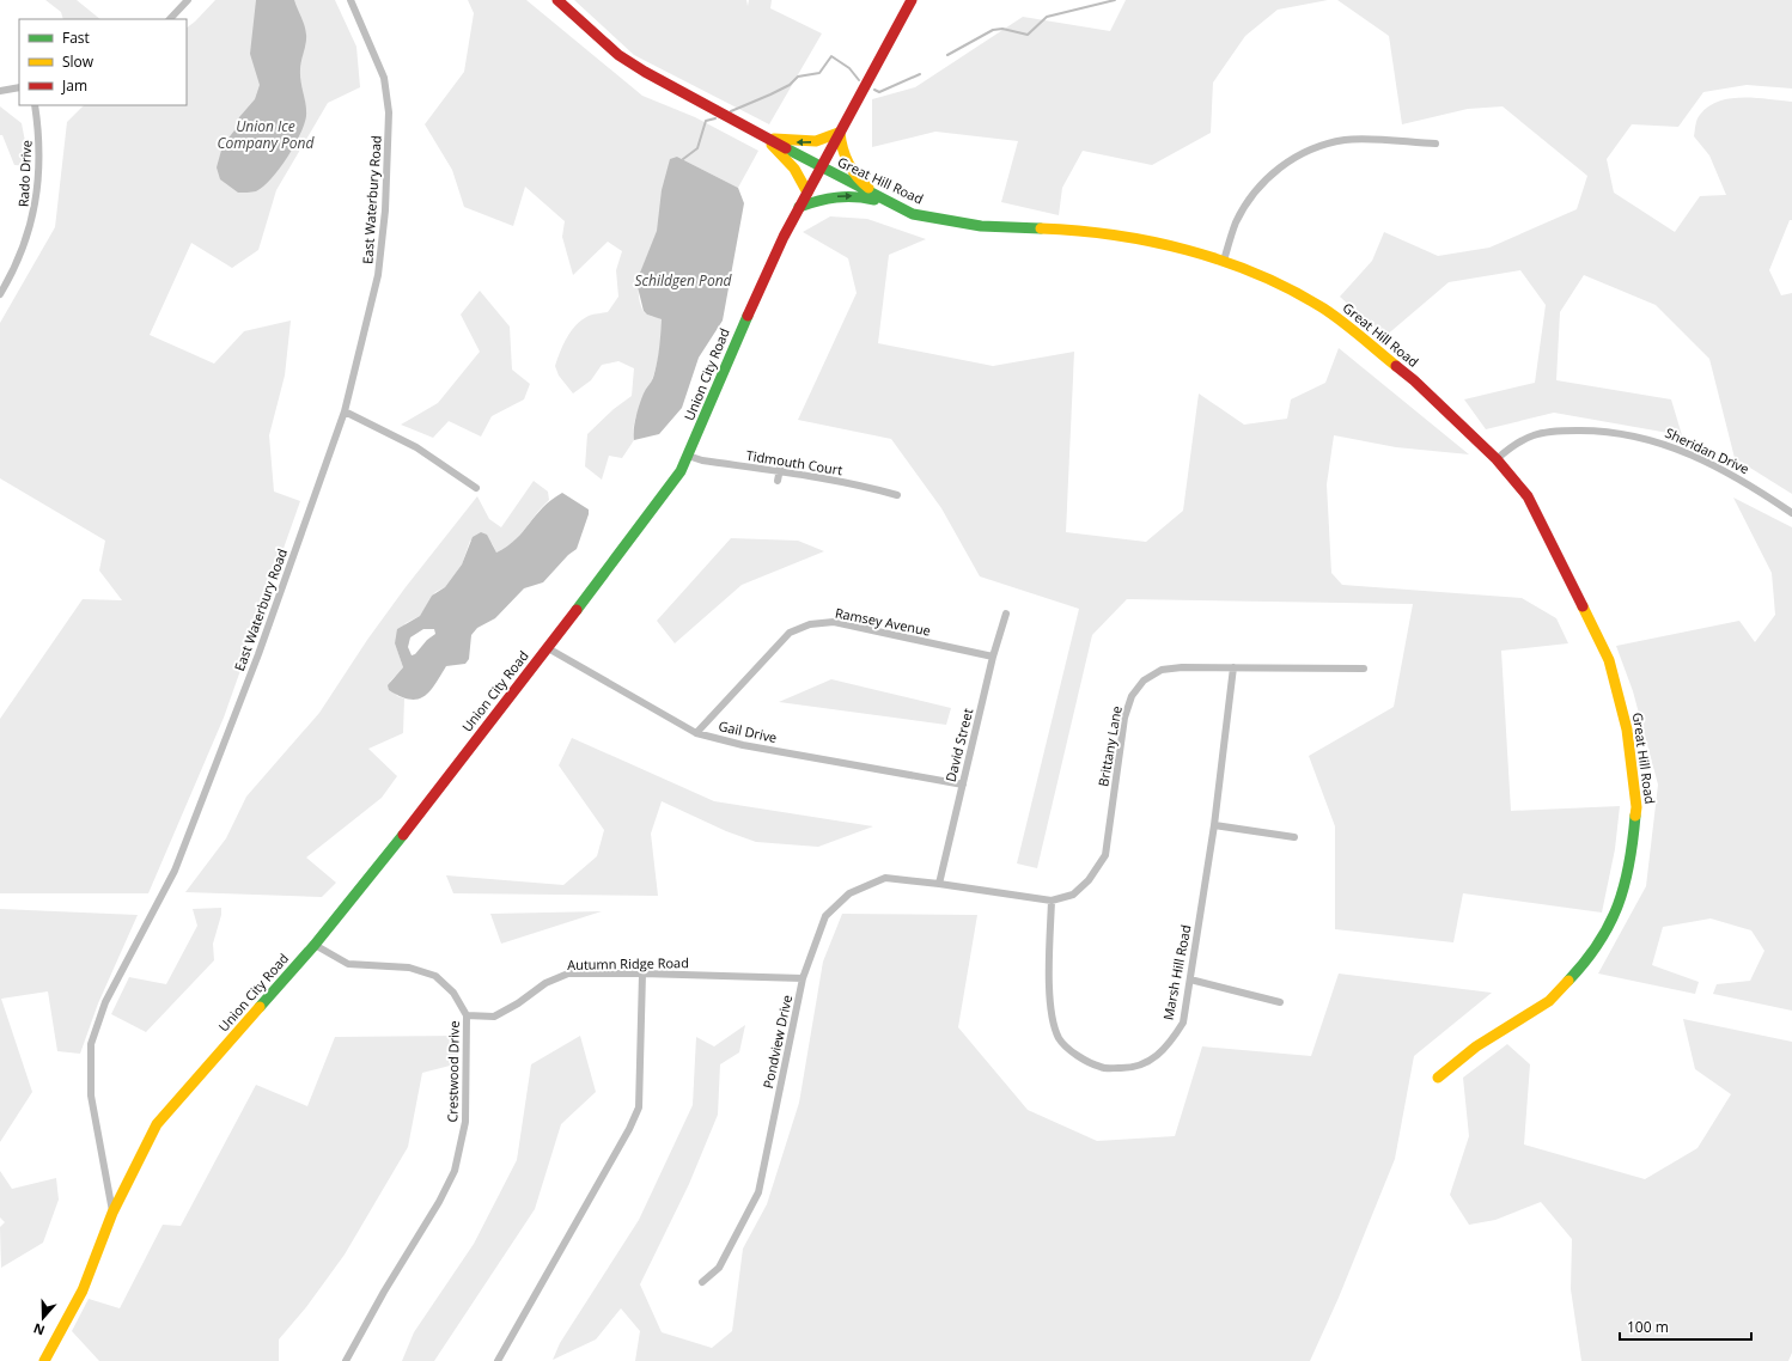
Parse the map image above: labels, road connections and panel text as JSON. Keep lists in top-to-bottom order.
{
  "streets": {
    "main road": ["Great Hill Road", "Union City Road"],
    "street": [
      "Rado Drive",
      "East Waterbury Road",
      "Sheridan Drive",
      "Tidmouth Court",
      "Ramsey Avenue",
      "Gail Drive",
      "David Street",
      "Brittany Lane",
      "Autumn Ridge Road",
      "Marsh Hill Road",
      "Pondview Drive",
      "Crestwood Drive"
    ]
  },
  "crossings": [
    ["Great Hill Road", "Union City Road"],
    ["Great Hill Road", "Sheridan Drive"],
    ["East Waterbury Road", "Union City Road"],
    ["Union City Road", "Tidmouth Court"],
    ["Union City Road", "Gail Drive"],
    ["Union City Road", "Crestwood Drive"],
    ["Ramsey Avenue", "Gail Drive"],
    ["Ramsey Avenue", "David Street"],
    ["Gail Drive", "David Street"],
    ["David Street", "Brittany Lane"],
    ["David Street", "Pondview Drive"],
    ["Brittany Lane", "Marsh Hill Road"],
    ["Brittany Lane", "Pondview Drive"],
    ["Autumn Ridge Road", "Pondview Drive"],
    ["Autumn Ridge Road", "Crestwood Drive"]
  ],
  "water": ["Union Ice Company Pond", "Schildgen Pond"],
  "legend": ["Fast", "Slow", "Jam"],
  "scale_bar": "100 m",
  "north": "bottom"
}
